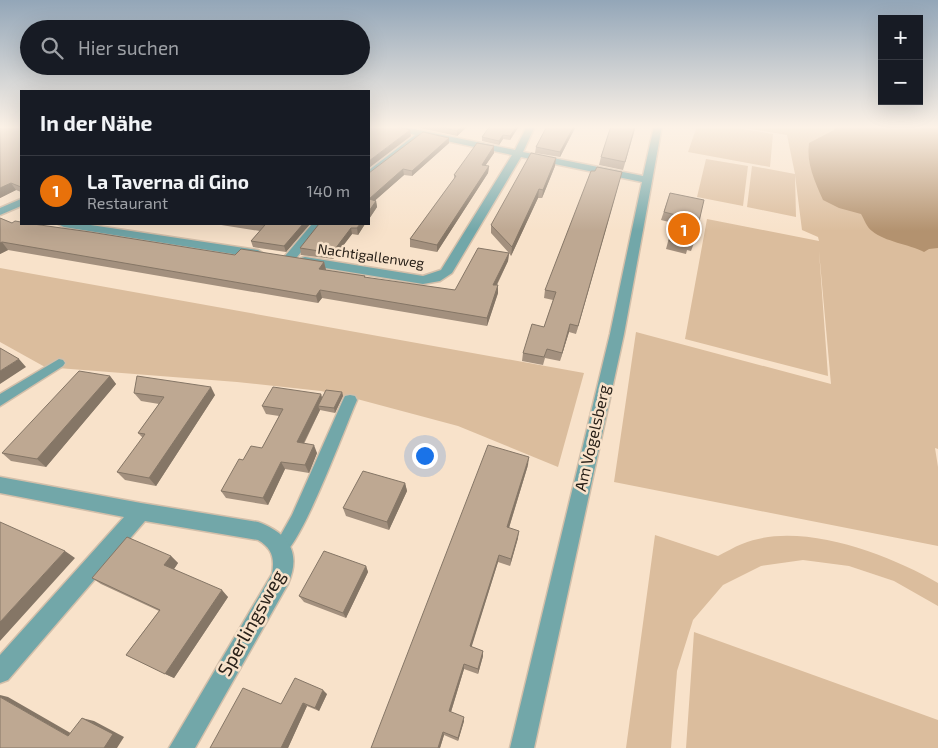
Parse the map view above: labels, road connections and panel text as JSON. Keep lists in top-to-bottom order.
{
  "streets": {
    "street": ["Nachtigallenweg", "Am Vogelsberg", "Sperlingsweg"]
  },
  "page": {
    "map_buttons": ["+", "−"],
    "search": "Hier suchen",
    "heading": "In der Nähe",
    "list": [
      {
        "mark": "1",
        "name": "La Taverna di Gino",
        "note": "Restaurant",
        "value": "140 m"
      }
    ],
    "pins": "1"
  }
}
